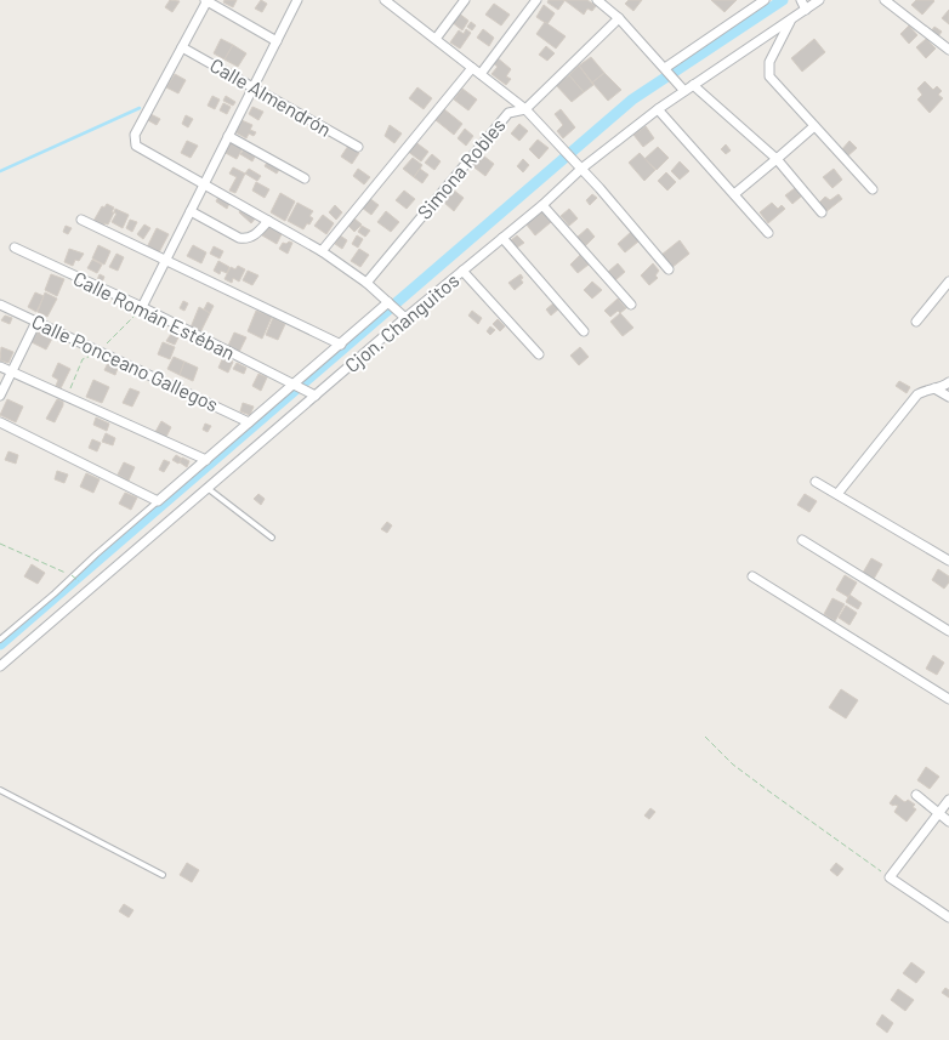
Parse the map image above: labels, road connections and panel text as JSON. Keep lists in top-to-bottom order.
{
  "streets": {
    "street": [
      "Calle Almendrón",
      "Simona Robles",
      "Calle Román Estéban",
      "Cjon. Changuitos",
      "Calle Ponceano Gallegos"
    ]
  },
  "crossings": [
    ["Calle Román Estéban", "Cjon. Changuitos"]
  ]
}
